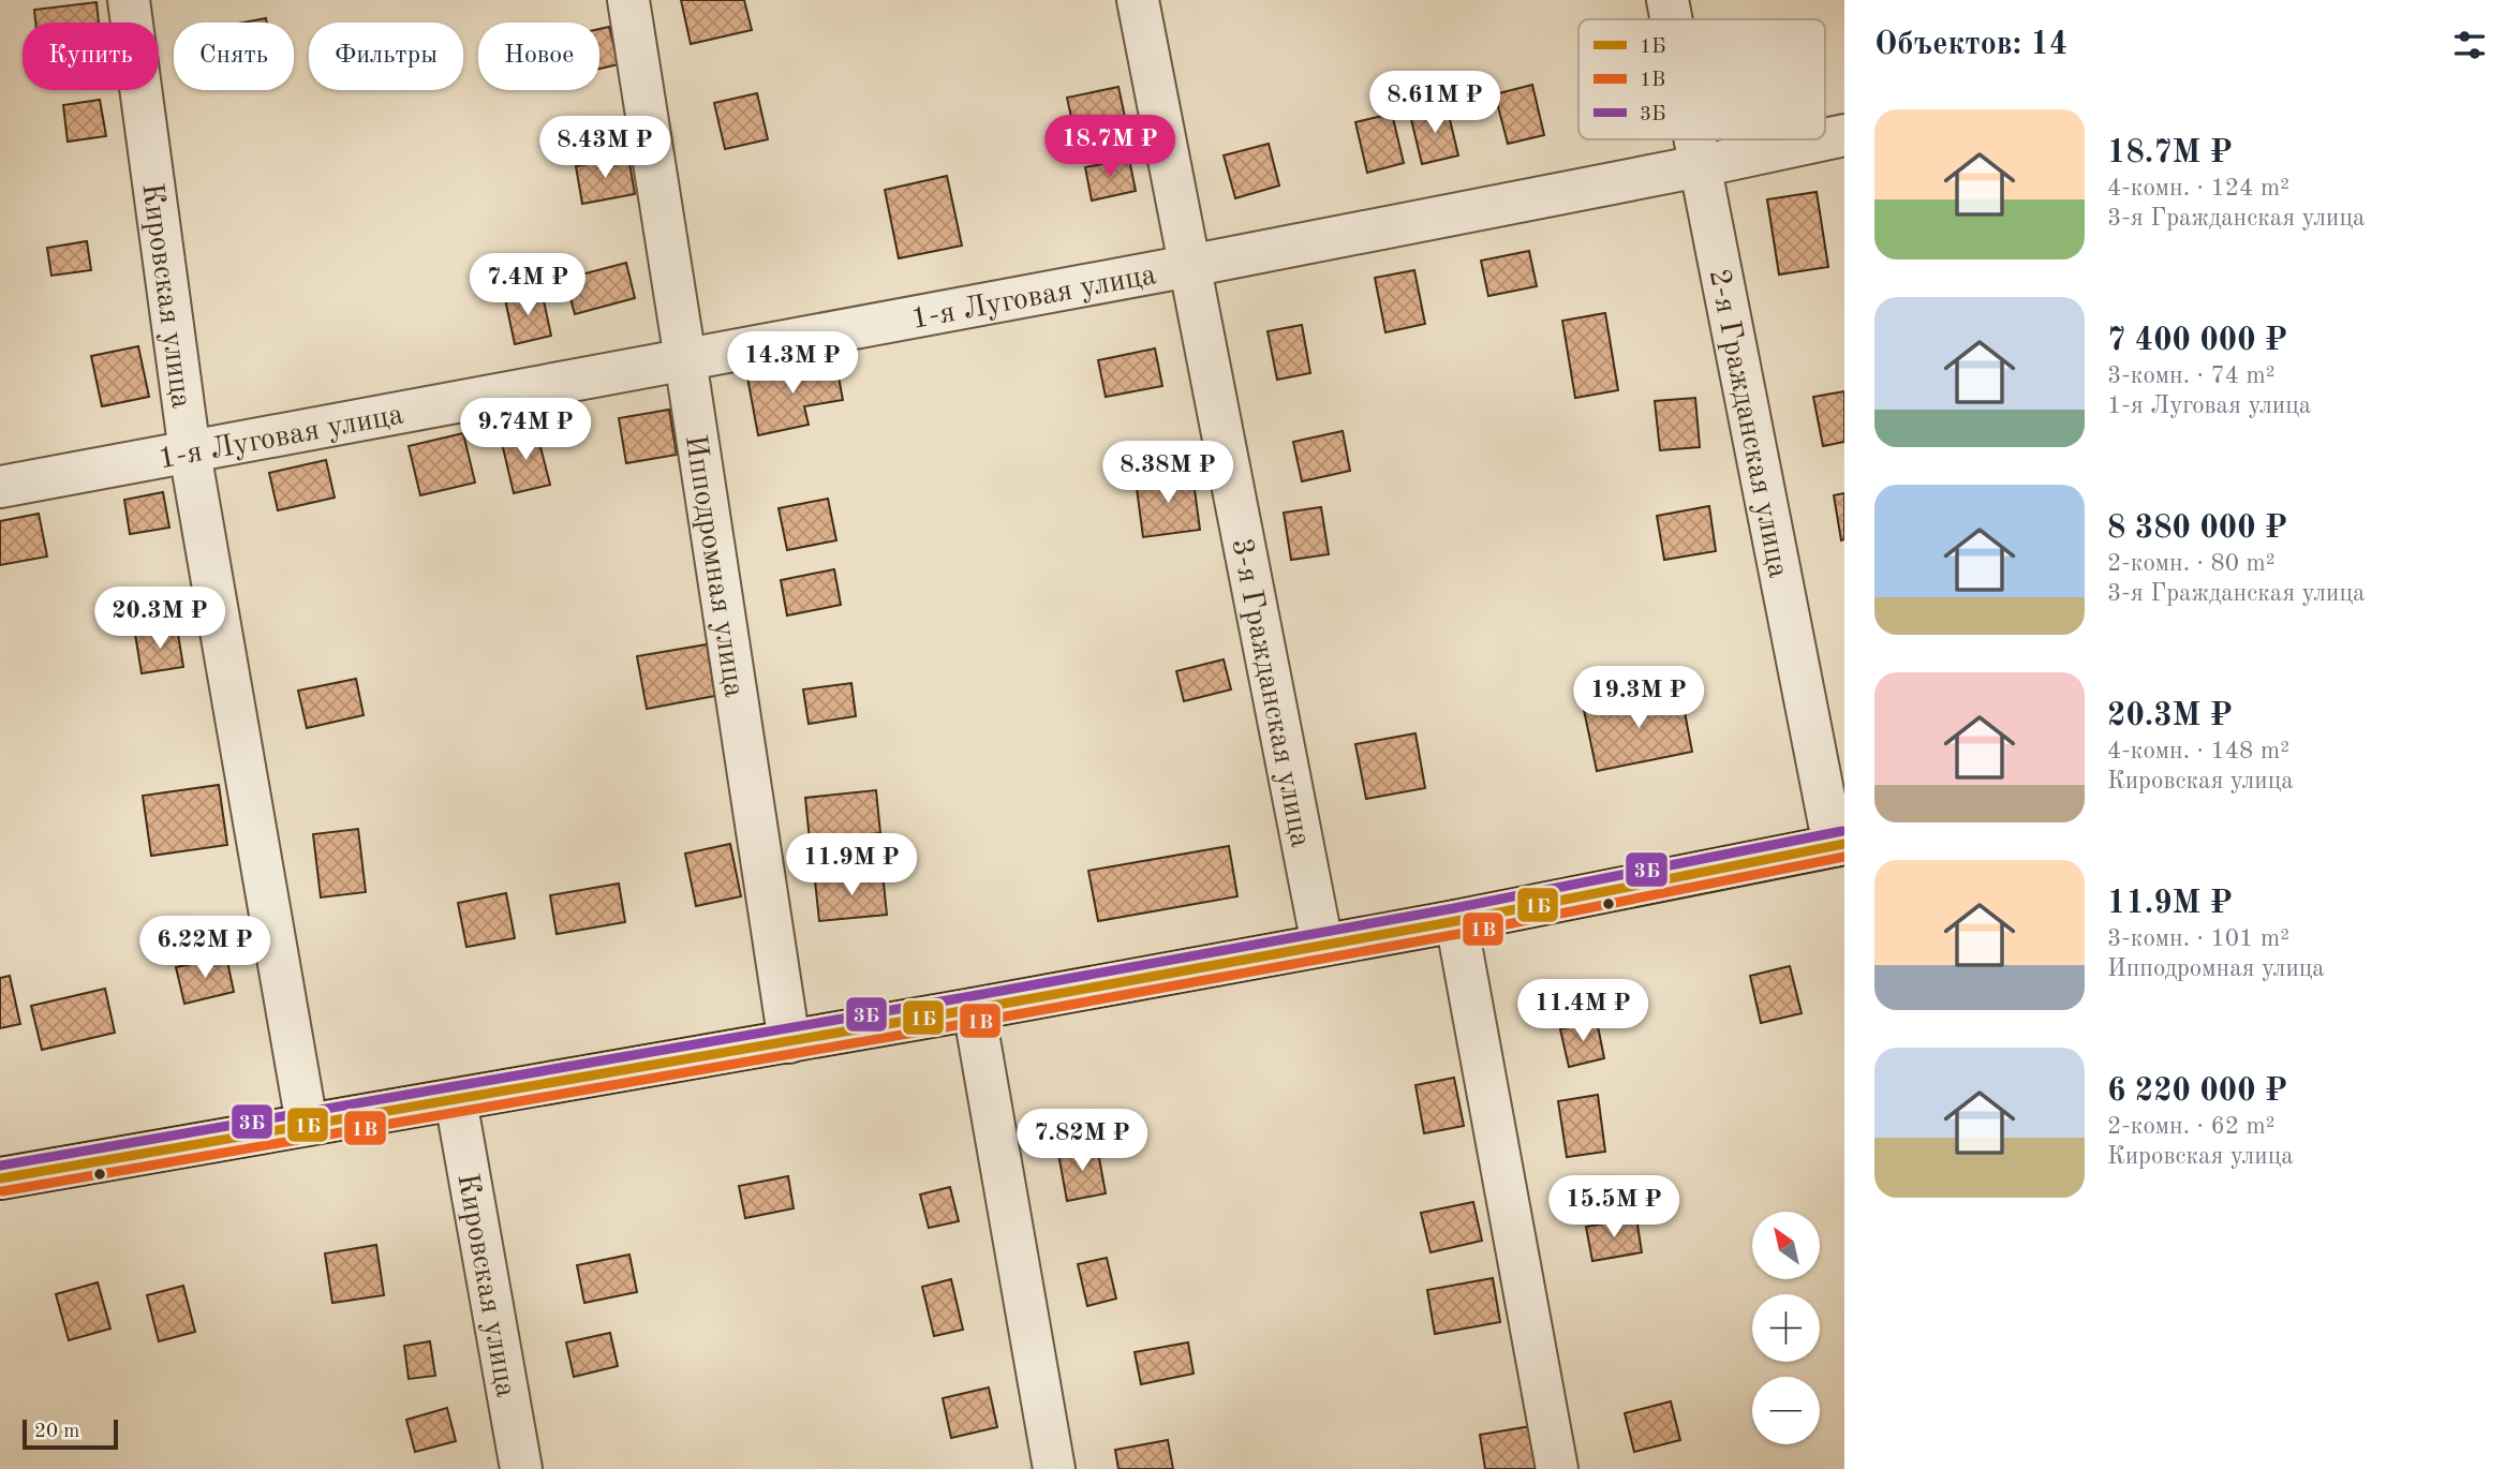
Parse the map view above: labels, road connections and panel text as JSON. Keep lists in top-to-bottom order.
{
  "streets": {
    "street": [
      "1-я Луговая улица",
      "Кировская улица",
      "2-я Гражданская улица",
      "Ипподромная улица",
      "3-я Гражданская улица"
    ]
  },
  "crossings": [
    ["1-я Луговая улица", "Кировская улица"],
    ["1-я Луговая улица", "2-я Гражданская улица"],
    ["1-я Луговая улица", "Ипподромная улица"],
    ["1-я Луговая улица", "3-я Гражданская улица"]
  ],
  "lines": ["transit line 3Б", "transit line 1Б", "transit line 1В"],
  "legend": ["1Б", "1В", "3Б"],
  "scale_bar": "20 m",
  "north": "top left",
  "page": {
    "heading": "Объектов: 14",
    "chip": [
      "Купить",
      "Снять",
      "Фильтры",
      "Новое"
    ],
    "price": [
      "8.61M ₽",
      "18.7M ₽",
      "8.43M ₽",
      "7.4M ₽",
      "14.3M ₽",
      "9.74M ₽",
      "8.38M ₽",
      "20.3M ₽",
      "19.3M ₽",
      "11.9M ₽",
      "6.22M ₽",
      "11.4M ₽",
      "7.82M ₽",
      "15.5M ₽"
    ],
    "list": [
      {
        "name": "18.7M ₽",
        "note": "4-комн. · 124 m² · 3-я Гражданская улица"
      },
      {
        "name": "7 400 000 ₽",
        "note": "3-комн. · 74 m² · 1-я Луговая улица"
      },
      {
        "name": "8 380 000 ₽",
        "note": "2-комн. · 80 m² · 3-я Гражданская улица"
      },
      {
        "name": "20.3M ₽",
        "note": "4-комн. · 148 m² · Кировская улица"
      },
      {
        "name": "11.9M ₽",
        "note": "3-комн. · 101 m² · Ипподромная улица"
      },
      {
        "name": "6 220 000 ₽",
        "note": "2-комн. · 62 m² · Кировская улица"
      }
    ],
    "map_buttons": ["+", "−"],
    "scale": "20 m"
  }
}
